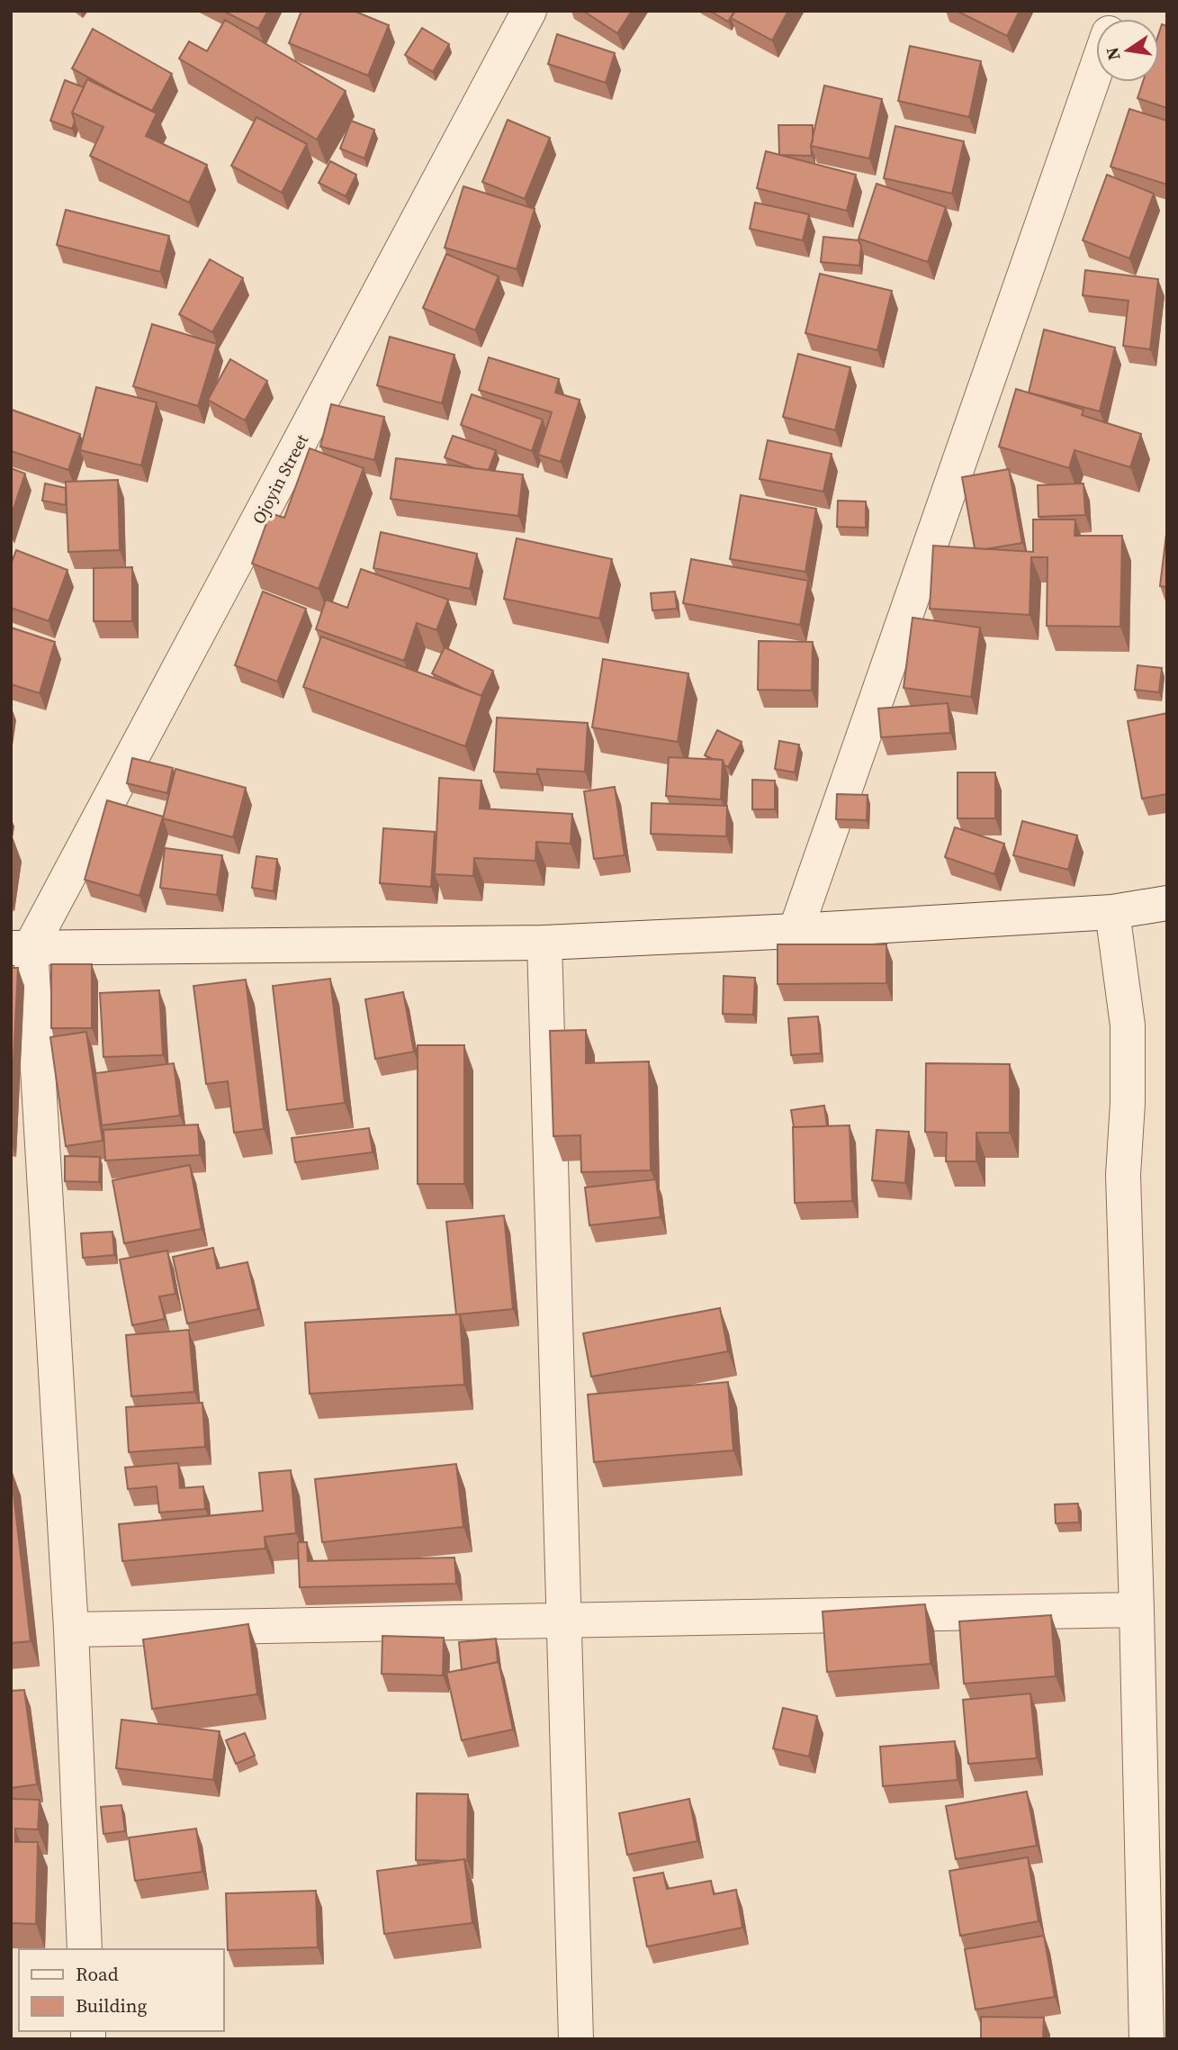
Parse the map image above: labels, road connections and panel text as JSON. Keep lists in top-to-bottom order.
{
  "streets": {
    "street": ["Ojoyin Street"]
  },
  "legend": ["Road", "Building"],
  "north": "left"
}
